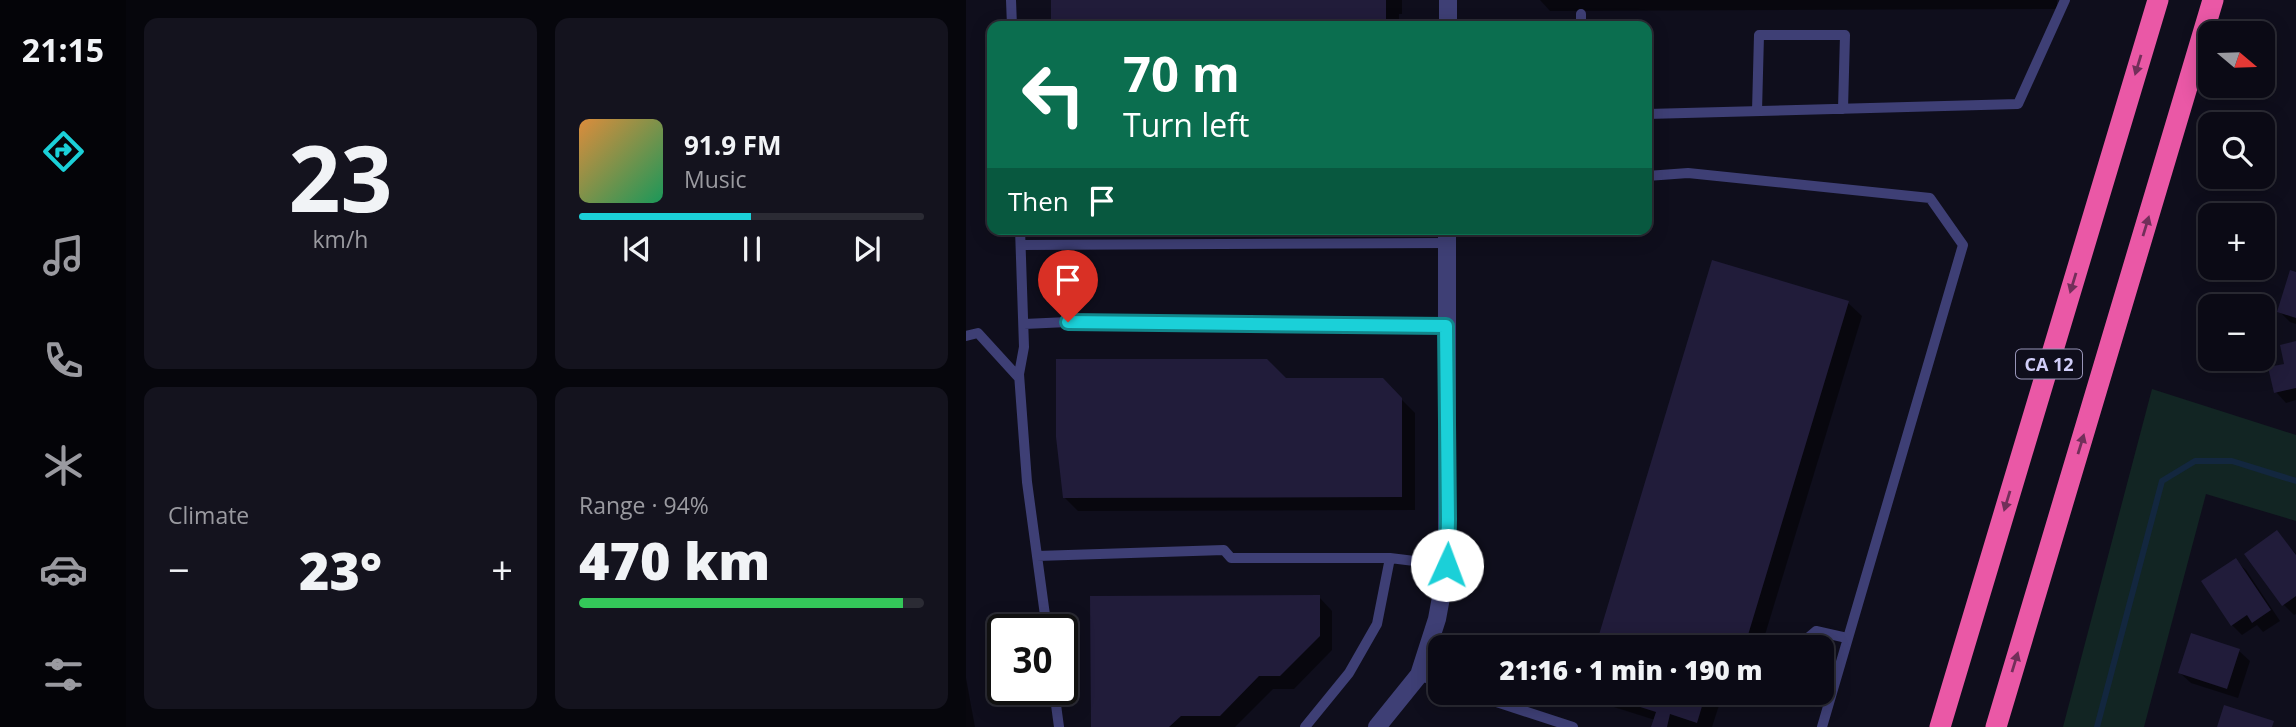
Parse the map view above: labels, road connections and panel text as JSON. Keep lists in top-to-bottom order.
{
  "streets": {
    "highway": ["CA 12"]
  },
  "north": "right",
  "page": {
    "tabs": "21:15",
    "tile": [
      ["23", "km/h"],
      "Climate",
      ["Range · 94%", "470 km"]
    ],
    "map_buttons": ["+", "−"],
    "turn": ["70 m", "Turn left"],
    "song": ["91.9 FM", "Music"],
    "then": "Then",
    "heat": ["−", "23°", "+"],
    "limit": "30",
    "trip": "21:16 · 1 min · 190 m"
  }
}
